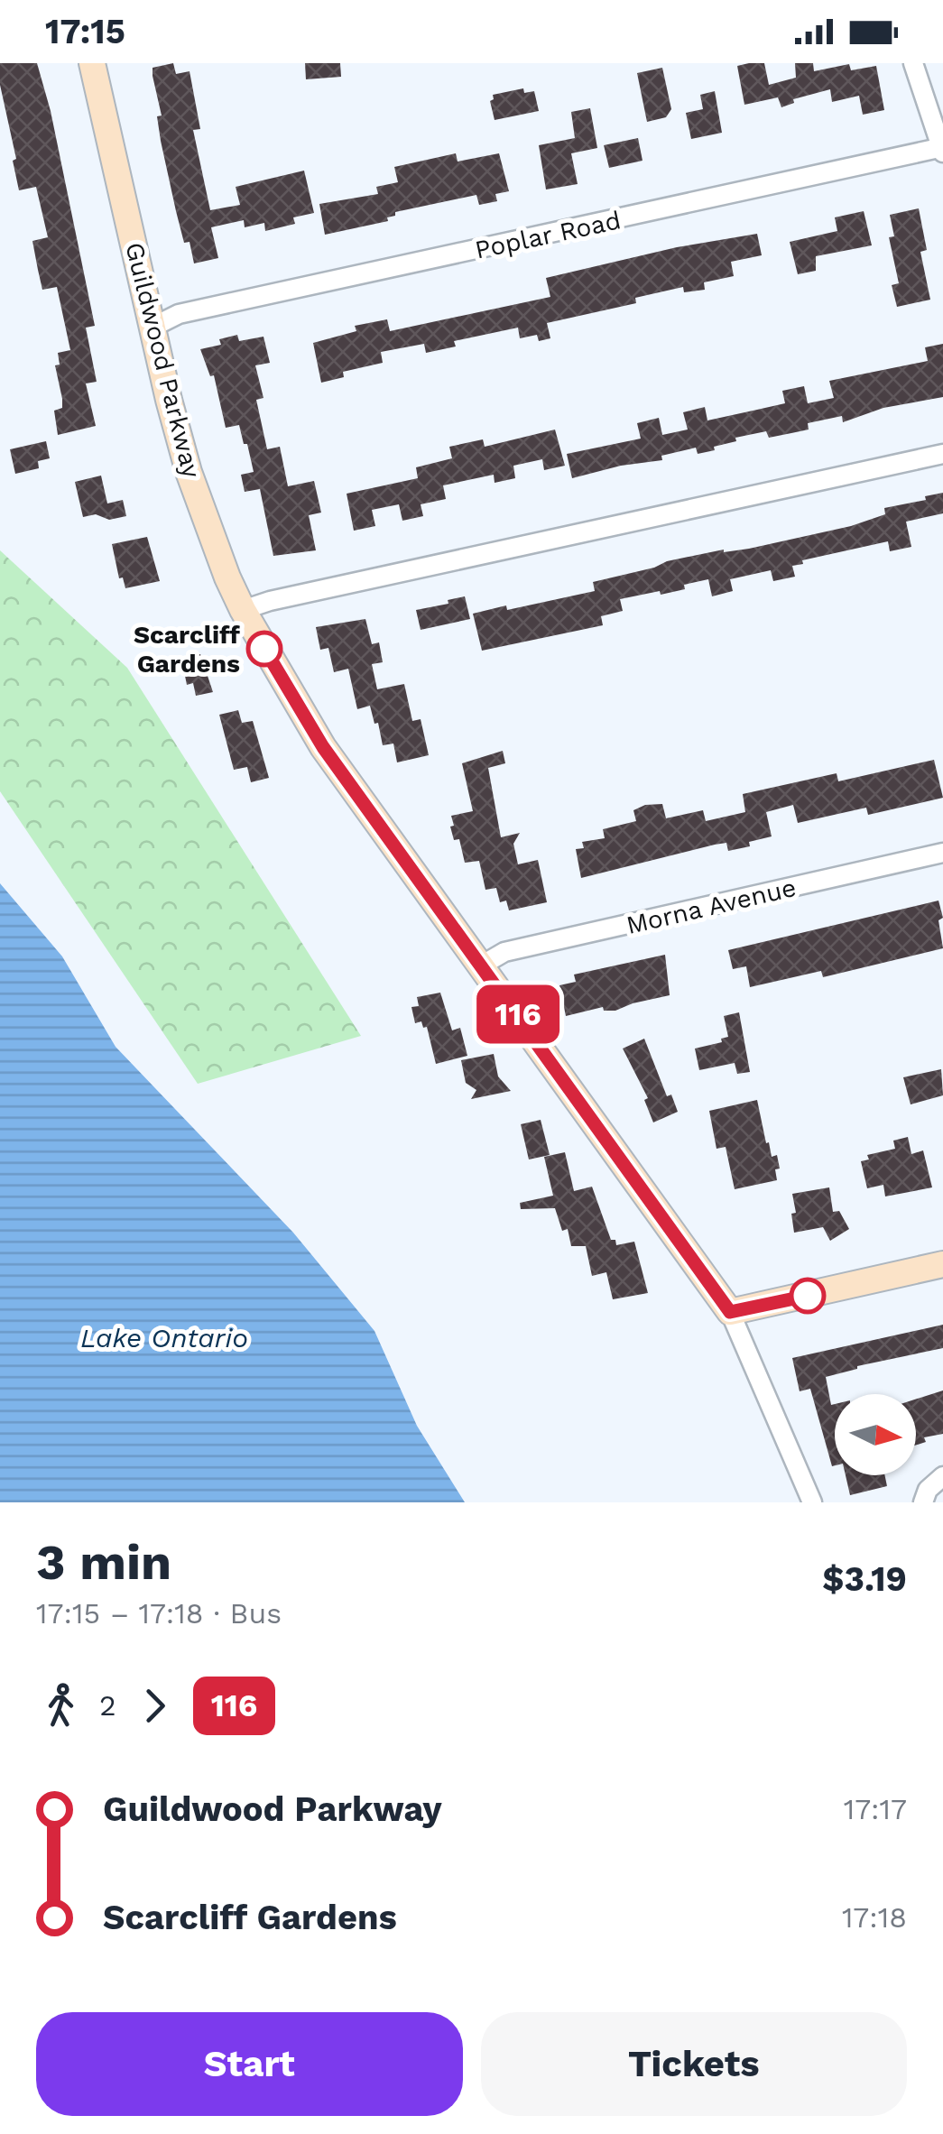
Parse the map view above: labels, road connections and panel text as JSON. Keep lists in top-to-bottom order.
{
  "streets": {
    "street": ["Poplar Road", "Guildwood Parkway", "Morna Avenue"]
  },
  "crossings": [
    ["Poplar Road", "Guildwood Parkway"],
    ["Guildwood Parkway", "Morna Avenue"]
  ],
  "water": ["Lake Ontario"],
  "places": ["Scarcliff Gardens"],
  "lines": ["bus line 116"],
  "north": "right",
  "page": {
    "status": "17:15",
    "on_map": "116",
    "heading": ["3 min", "17:15 – 17:18 · Bus", "$3.19"],
    "legs": ["2", "116"],
    "list": [
      {
        "name": "Guildwood Parkway",
        "value": "17:17"
      },
      {
        "name": "Scarcliff Gardens",
        "value": "17:18"
      }
    ],
    "buttons": ["Start", "Tickets"]
  }
}
